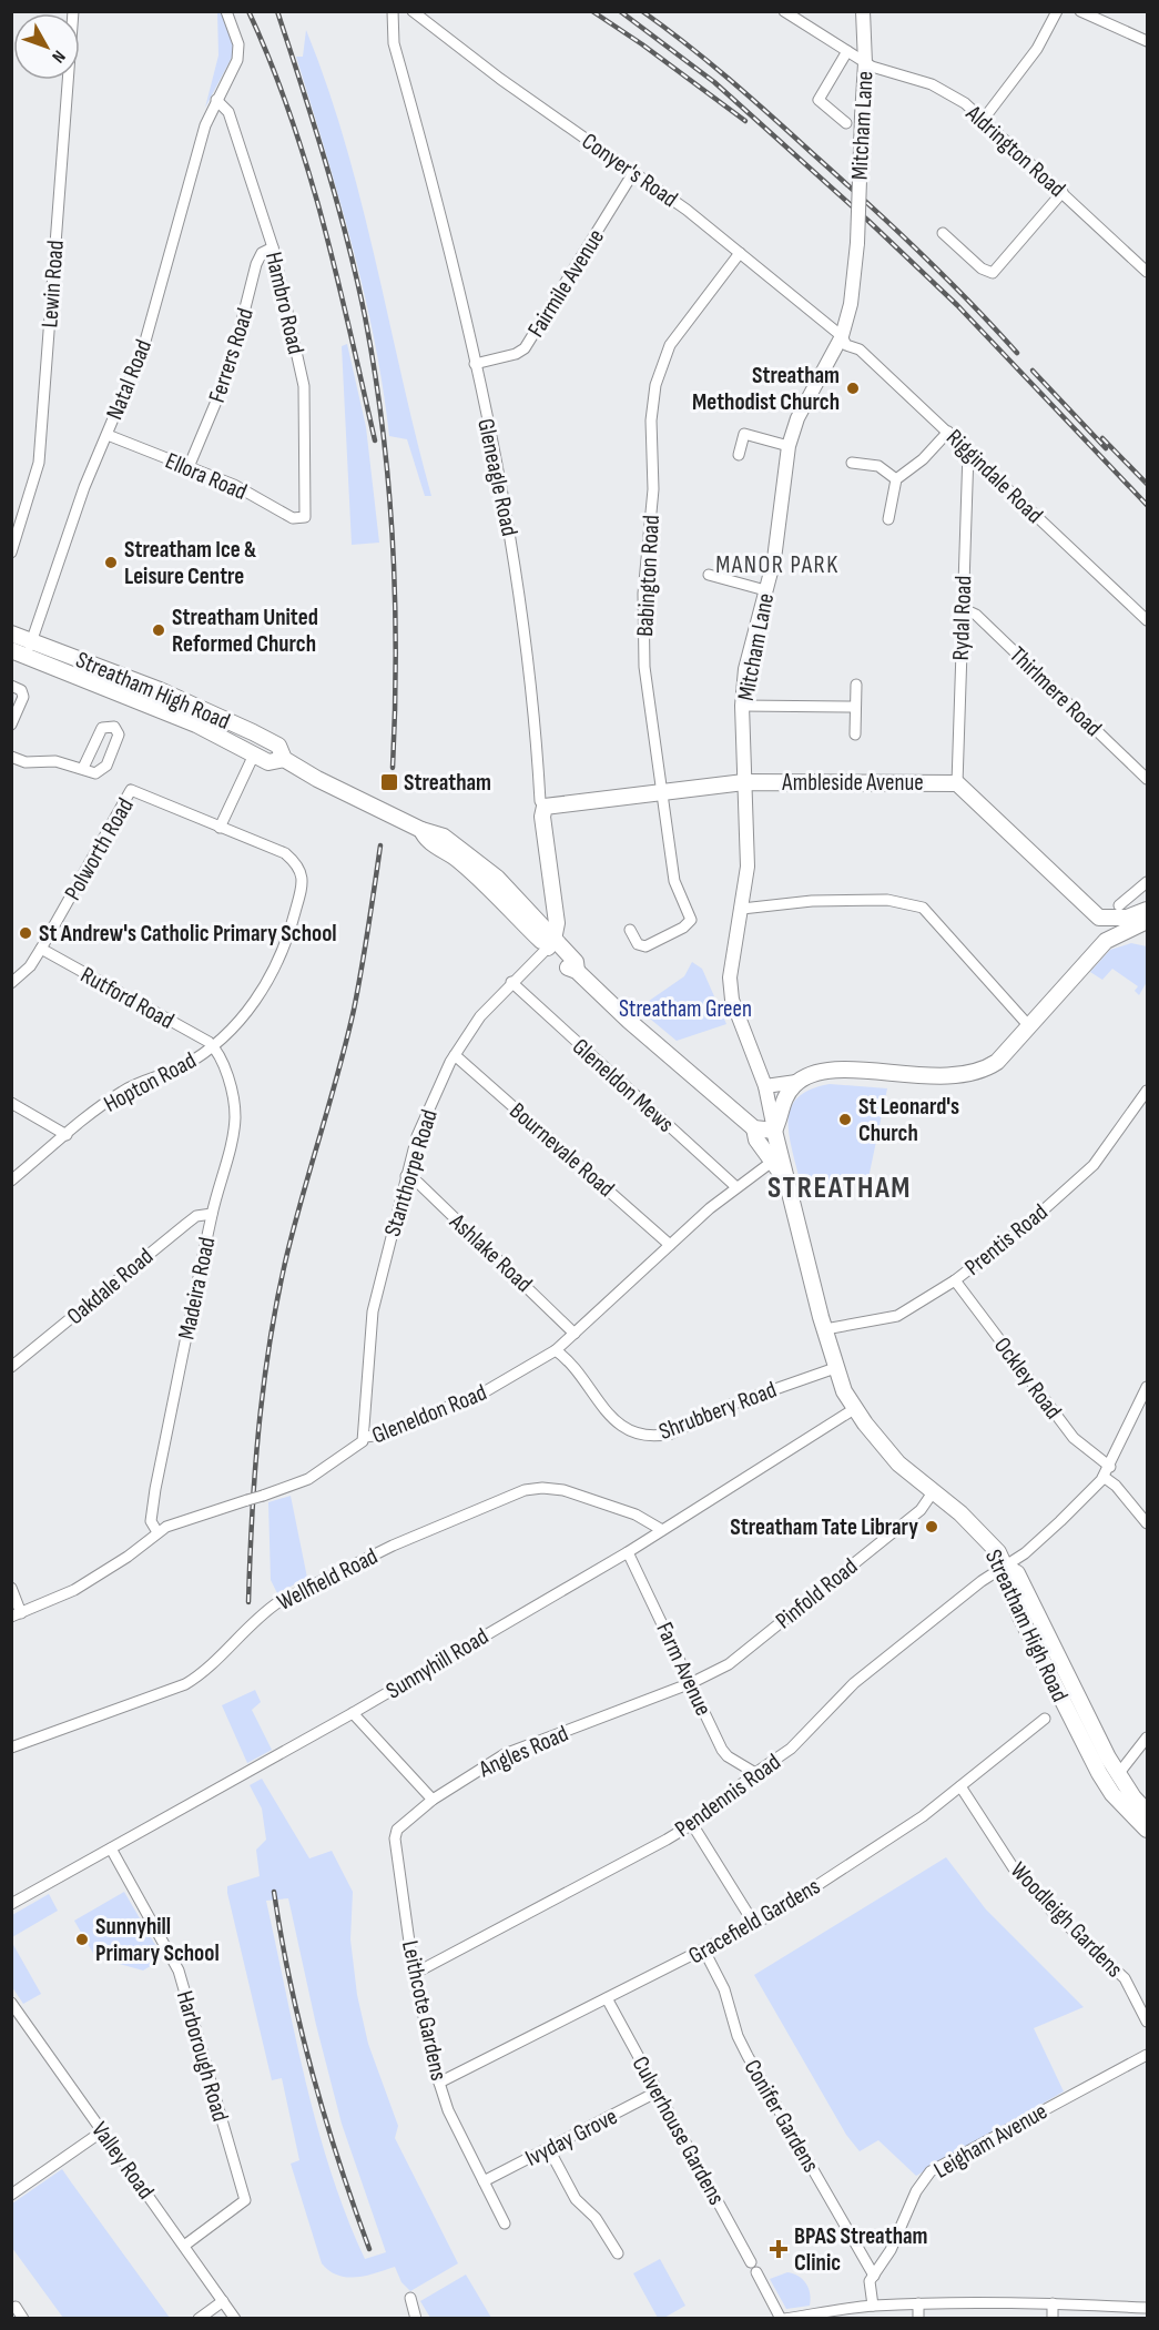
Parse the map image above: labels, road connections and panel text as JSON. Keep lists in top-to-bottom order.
{
  "streets": {
    "highway": ["Gleneagle Road", "Streatham High Road", "Ambleside Avenue"],
    "main road": ["Mitcham Lane"],
    "street": [
      "Aldrington Road",
      "Conyer's Road",
      "Fairmile Avenue",
      "Lewin Road",
      "Hambro Road",
      "Ferrers Road",
      "Natal Road",
      "Ellora Road",
      "Riggindale Road",
      "Babington Road",
      "Rydal Road",
      "Thirlmere Road",
      "Polworth Road",
      "Rutford Road",
      "Hopton Road",
      "Gleneldon Mews",
      "Bournevale Road",
      "Stanthorpe Road",
      "Prentis Road",
      "Ashlake Road",
      "Oakdale Road",
      "Madeira Road",
      "Ockley Road",
      "Shrubbery Road",
      "Gleneldon Road",
      "Wellfield Road",
      "Pinfold Road",
      "Sunnyhill Road",
      "Farm Avenue",
      "Angles Road",
      "Pendennis Road",
      "Woodleigh Gardens",
      "Gracefield Gardens",
      "Leithcote Gardens",
      "Harborough Road",
      "Conifer Gardens",
      "Culverhouse Gardens",
      "Ivyday Grove",
      "Leigham Avenue",
      "Valley Road"
    ]
  },
  "crossings": [
    ["Mitcham Lane", "Aldrington Road"],
    ["Mitcham Lane", "Conyer's Road"],
    ["Mitcham Lane", "Riggindale Road"],
    ["Mitcham Lane", "Streatham High Road"],
    ["Mitcham Lane", "Ambleside Avenue"],
    ["Conyer's Road", "Fairmile Avenue"],
    ["Conyer's Road", "Riggindale Road"],
    ["Conyer's Road", "Babington Road"],
    ["Fairmile Avenue", "Gleneagle Road"],
    ["Hambro Road", "Ferrers Road"],
    ["Hambro Road", "Natal Road"],
    ["Hambro Road", "Ellora Road"],
    ["Ferrers Road", "Ellora Road"],
    ["Natal Road", "Ellora Road"],
    ["Natal Road", "Streatham High Road"],
    ["Riggindale Road", "Rydal Road"],
    ["Gleneagle Road", "Streatham High Road"],
    ["Gleneagle Road", "Ambleside Avenue"],
    ["Gleneagle Road", "Stanthorpe Road"],
    ["Babington Road", "Ambleside Avenue"],
    ["Rydal Road", "Thirlmere Road"],
    ["Rydal Road", "Ambleside Avenue"],
    ["Streatham High Road", "Stanthorpe Road"],
    ["Streatham High Road", "Prentis Road"],
    ["Streatham High Road", "Shrubbery Road"],
    ["Streatham High Road", "Gleneldon Road"],
    ["Streatham High Road", "Pinfold Road"],
    ["Streatham High Road", "Sunnyhill Road"],
    ["Streatham High Road", "Pendennis Road"],
    ["Polworth Road", "Rutford Road"],
    ["Polworth Road", "Hopton Road"],
    ["Rutford Road", "Hopton Road"],
    ["Rutford Road", "Madeira Road"],
    ["Hopton Road", "Madeira Road"],
    ["Gleneldon Mews", "Stanthorpe Road"],
    ["Gleneldon Mews", "Gleneldon Road"],
    ["Bournevale Road", "Stanthorpe Road"],
    ["Bournevale Road", "Gleneldon Road"],
    ["Stanthorpe Road", "Ashlake Road"],
    ["Stanthorpe Road", "Gleneldon Road"],
    ["Prentis Road", "Ockley Road"],
    ["Ashlake Road", "Gleneldon Road"],
    ["Oakdale Road", "Madeira Road"],
    ["Madeira Road", "Gleneldon Road"],
    ["Ockley Road", "Pendennis Road"],
    ["Shrubbery Road", "Gleneldon Road"],
    ["Wellfield Road", "Sunnyhill Road"],
    ["Pinfold Road", "Farm Avenue"],
    ["Pinfold Road", "Angles Road"],
    ["Sunnyhill Road", "Farm Avenue"],
    ["Sunnyhill Road", "Harborough Road"],
    ["Farm Avenue", "Angles Road"],
    ["Farm Avenue", "Pendennis Road"],
    ["Angles Road", "Leithcote Gardens"],
    ["Pendennis Road", "Leithcote Gardens"],
    ["Woodleigh Gardens", "Gracefield Gardens"],
    ["Gracefield Gardens", "Leithcote Gardens"],
    ["Gracefield Gardens", "Conifer Gardens"],
    ["Gracefield Gardens", "Culverhouse Gardens"],
    ["Leithcote Gardens", "Ivyday Grove"],
    ["Harborough Road", "Valley Road"],
    ["Conifer Gardens", "Leigham Avenue"],
    ["Culverhouse Gardens", "Ivyday Grove"]
  ],
  "districts": ["MANOR PARK", "STREATHAM"],
  "parks": ["Streatham Green"],
  "places": {
    "other": [
      "Streatham Methodist Church",
      "Streatham Ice & Leisure Centre",
      "Streatham United Reformed Church",
      "St Andrew's Catholic Primary School",
      "St Leonard's Church",
      "Streatham Tate Library",
      "Sunnyhill Primary School"
    ],
    "transit": ["Streatham"],
    "health": ["BPAS Streatham Clinic"]
  },
  "north": "bottom right"
}
